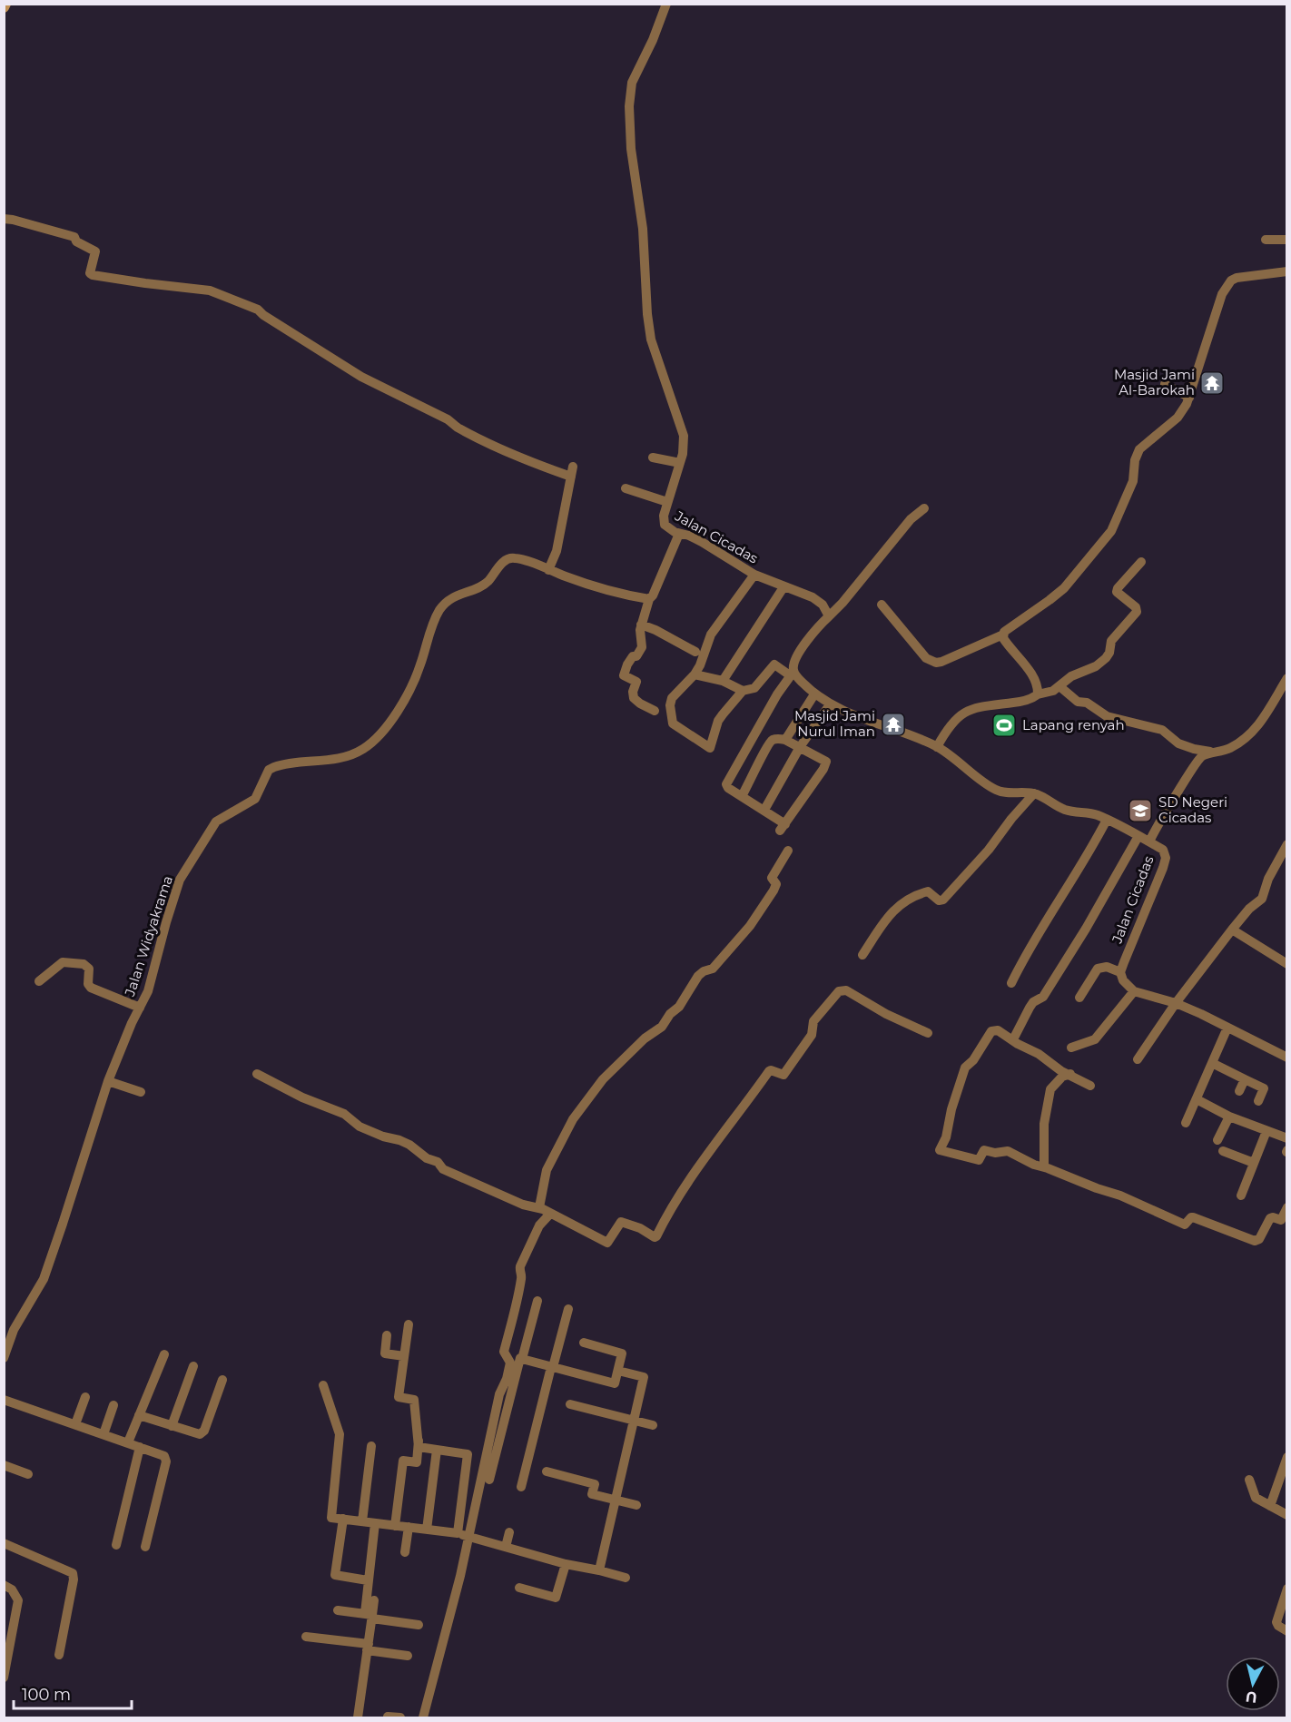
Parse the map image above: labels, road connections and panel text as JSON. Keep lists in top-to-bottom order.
{
  "streets": {
    "street": ["Jalan Cicadas", "Jalan Widyakrama"]
  },
  "places": {
    "temple": ["Masjid Jami Al-Barokah", "Masjid Jami Nurul Iman"],
    "sports": ["Lapang renyah"],
    "school or university": ["SD Negeri Cicadas"]
  },
  "scale_bar": "100 m",
  "north": "bottom"
}
